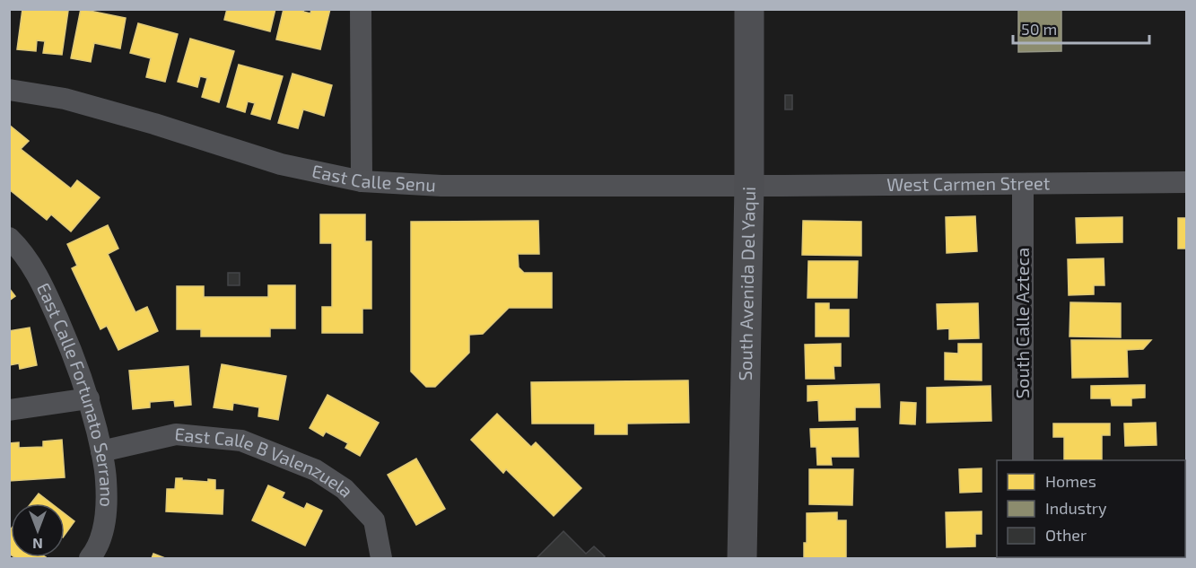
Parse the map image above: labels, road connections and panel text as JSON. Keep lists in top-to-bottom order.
{
  "streets": {
    "street": [
      "East Calle Senu",
      "West Carmen Street",
      "South Avenida Del Yaqui",
      "South Calle Azteca",
      "East Calle Fortunato Serrano",
      "East Calle B Valenzuela"
    ]
  },
  "crossings": [
    ["East Calle Senu", "West Carmen Street"],
    ["East Calle Senu", "South Avenida Del Yaqui"],
    ["West Carmen Street", "South Avenida Del Yaqui"],
    ["West Carmen Street", "South Calle Azteca"],
    ["East Calle Fortunato Serrano", "East Calle B Valenzuela"]
  ],
  "legend": ["Homes", "Industry", "Other"],
  "scale_bar": "50 m",
  "north": "bottom"
}
